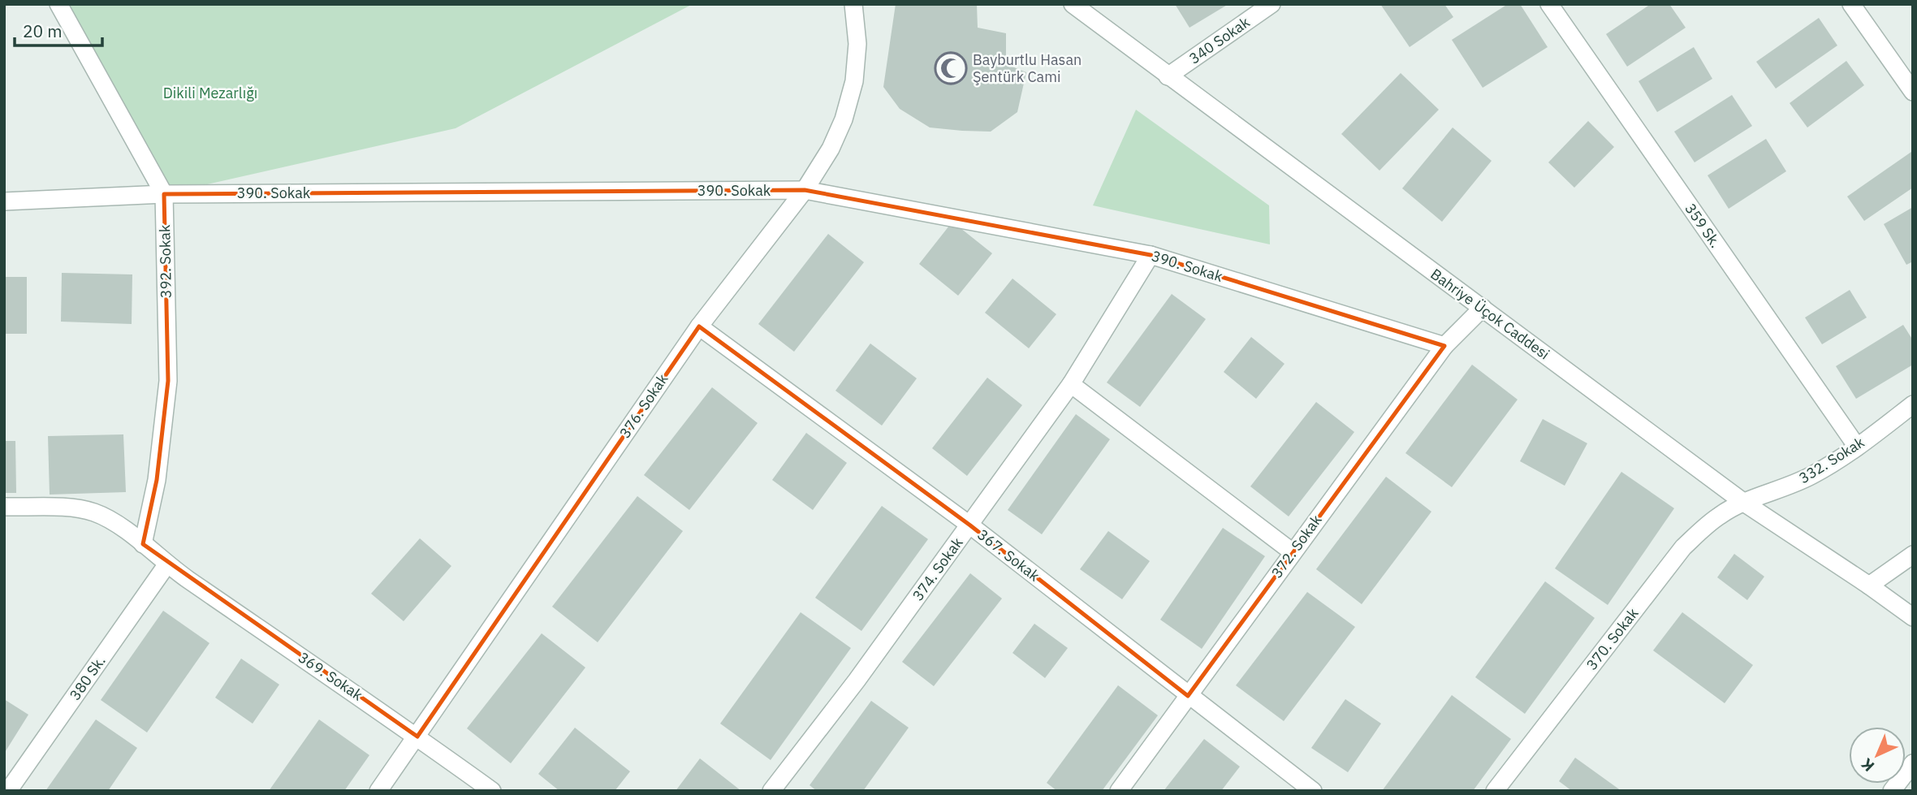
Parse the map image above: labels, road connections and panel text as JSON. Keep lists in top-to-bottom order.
{
  "streets": {
    "street": [
      "340 Sokak",
      "390. Sokak",
      "359 Sk.",
      "392. Sokak",
      "Bahriye Üçok Caddesi",
      "376. Sokak",
      "332. Sokak",
      "372. Sokak",
      "367. Sokak",
      "374. Sokak",
      "370. Sokak",
      "369. Sokak",
      "380 Sk."
    ]
  },
  "crossings": [
    ["340 Sokak", "Bahriye Üçok Caddesi"],
    ["390. Sokak", "392. Sokak"],
    ["390. Sokak", "376. Sokak"],
    ["390. Sokak", "372. Sokak"],
    ["390. Sokak", "374. Sokak"],
    ["359 Sk.", "332. Sokak"],
    ["392. Sokak", "369. Sokak"],
    ["Bahriye Üçok Caddesi", "332. Sokak"],
    ["Bahriye Üçok Caddesi", "372. Sokak"],
    ["Bahriye Üçok Caddesi", "370. Sokak"],
    ["376. Sokak", "367. Sokak"],
    ["376. Sokak", "369. Sokak"],
    ["332. Sokak", "370. Sokak"],
    ["372. Sokak", "367. Sokak"],
    ["367. Sokak", "374. Sokak"],
    ["369. Sokak", "380 Sk."]
  ],
  "parks": ["Dikili Mezarlığı"],
  "places": {
    "mosque": ["Bayburtlu Hasan Şentürk Cami"]
  },
  "scale_bar": "20 m",
  "north": "bottom left"
}
